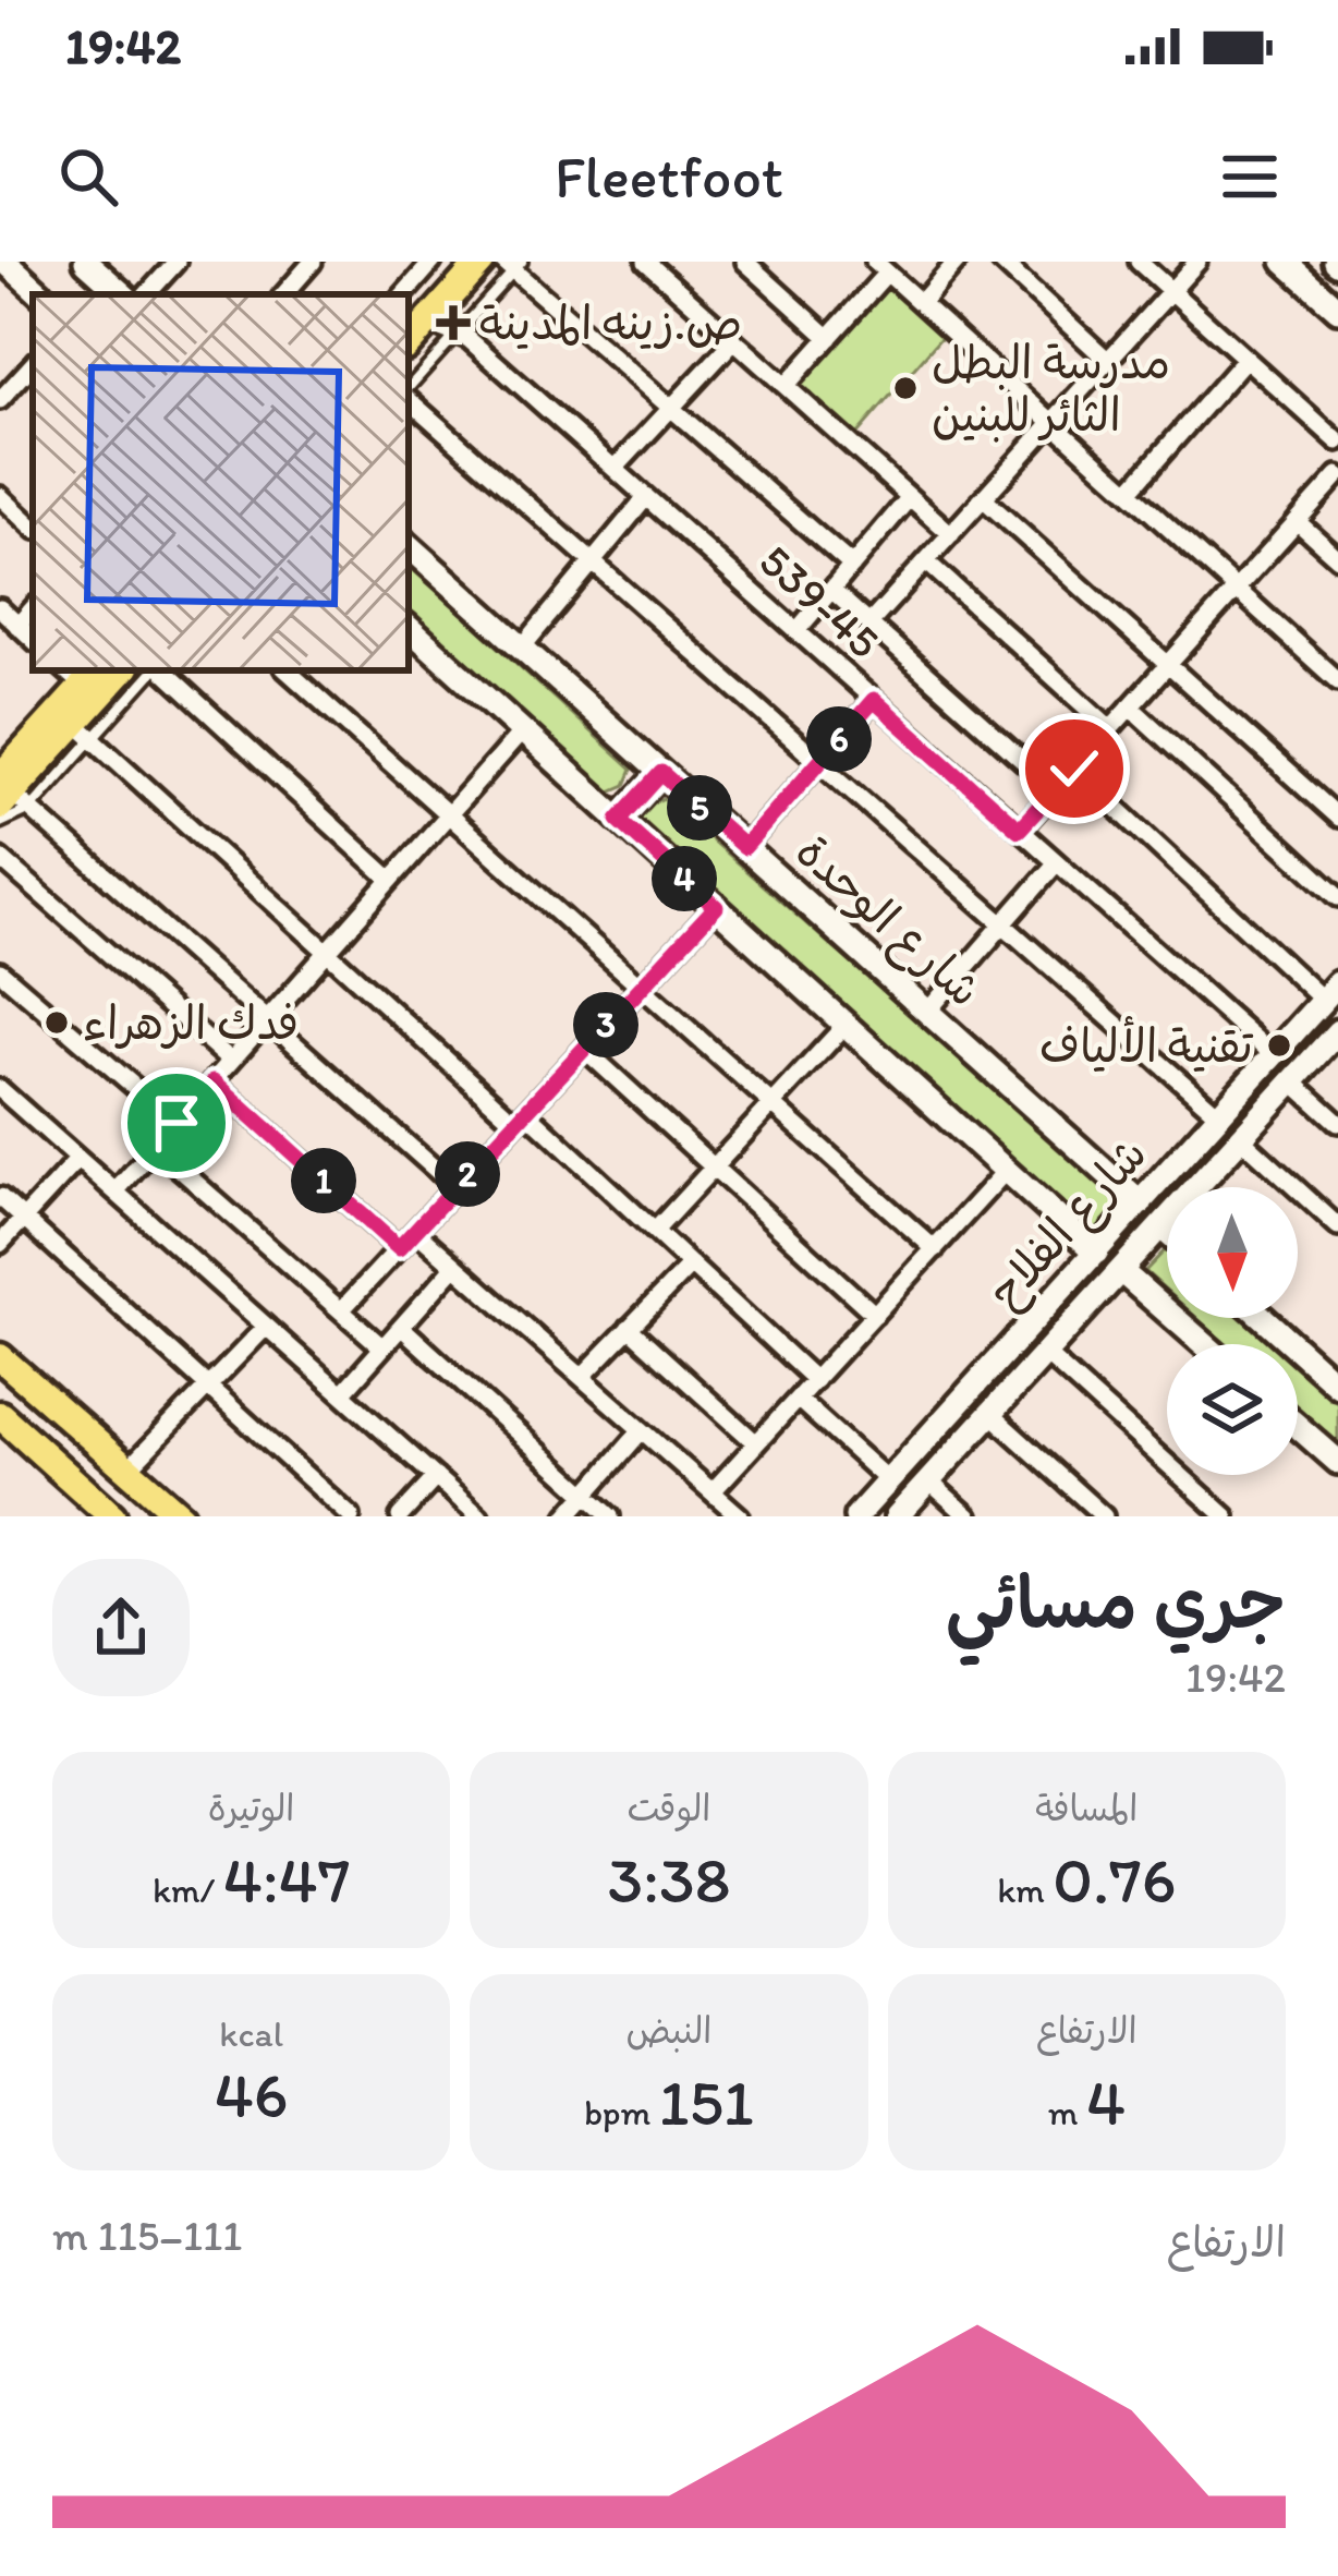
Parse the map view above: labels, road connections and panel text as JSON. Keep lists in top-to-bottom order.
{
  "streets": {
    "street": ["539-45", "شارع الوحدة", "شارع الفلاح"]
  },
  "crossings": [
    ["539-45", "شارع الفلاح"],
    ["شارع الوحدة", "شارع الفلاح"]
  ],
  "places": {
    "health": ["ص.زينه المدينة"],
    "other": ["مدرسة البطل الثائر للبنين", "فدك الزهراء", "تقنية الألياف"]
  },
  "north": "bottom",
  "page": {
    "status": "19:42",
    "header": "Fleetfoot",
    "pins": [
      "6",
      "5",
      "4",
      "3",
      "2",
      "1"
    ],
    "heading": ["جري مسائي", "19:42"],
    "stats": [
      ["المسافة", "0.76 km"],
      ["الوقت", "3:38"],
      ["الوتيرة", "4:47 /km"],
      ["الارتفاع", "4 m"],
      ["النبض", "151 bpm"],
      ["kcal", "46"]
    ],
    "chart": ["الارتفاع", "111–115 m"]
  }
}
